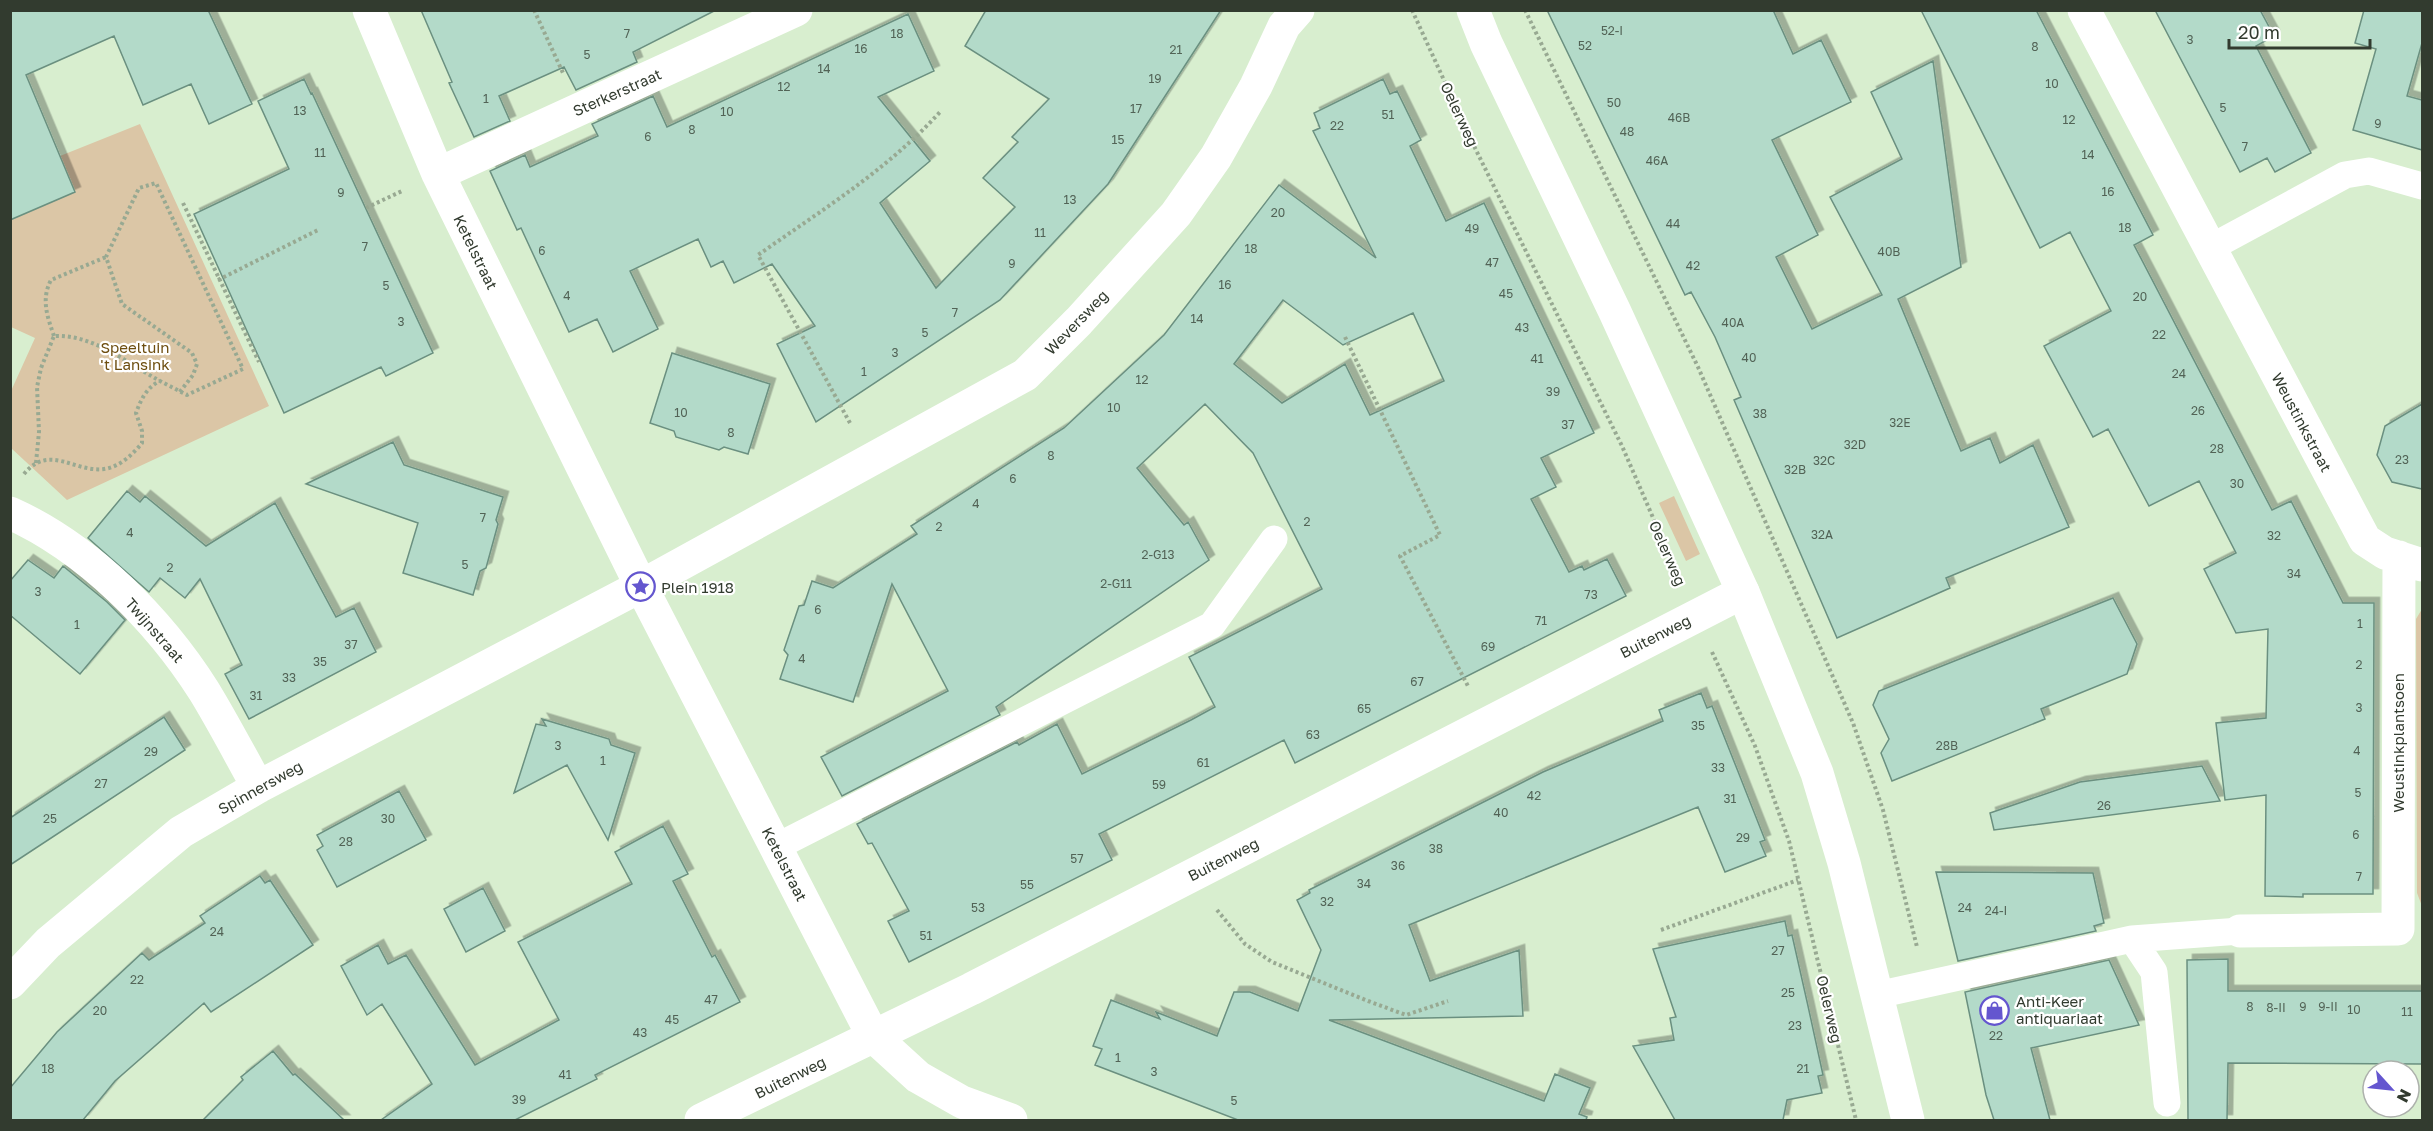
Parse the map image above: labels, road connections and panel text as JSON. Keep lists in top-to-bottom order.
{
  "streets": {
    "street": [
      "Sterkerstraat",
      "Ketelstraat",
      "Weversweg",
      "Weustinkstraat",
      "Twijnstraat",
      "Buitenweg",
      "Weustinkplantsoen",
      "Spinnersweg"
    ],
    "path": ["Oelerweg"]
  },
  "crossings": [
    ["Sterkerstraat", "Ketelstraat"],
    ["Oelerweg", "Buitenweg"],
    ["Ketelstraat", "Weversweg"],
    ["Ketelstraat", "Buitenweg"],
    ["Ketelstraat", "Spinnersweg"],
    ["Weversweg", "Spinnersweg"],
    ["Weustinkstraat", "Weustinkplantsoen"],
    ["Twijnstraat", "Spinnersweg"]
  ],
  "parks": ["Speeltuin 't Lansink"],
  "places": {
    "place": ["Plein 1918"],
    "shop": ["Anti-Keer antiquariaat"]
  },
  "house_numbers": [
    "52-I",
    "7",
    "18",
    "3",
    "52",
    "8",
    "16",
    "21",
    "5",
    "14",
    "19",
    "10",
    "12",
    "1",
    "50",
    "5",
    "17",
    "13",
    "10",
    "51",
    "46B",
    "12",
    "9",
    "22",
    "8",
    "48",
    "6",
    "15",
    "7",
    "11",
    "14",
    "46A",
    "16",
    "9",
    "13",
    "20",
    "44",
    "18",
    "49",
    "11",
    "7",
    "18",
    "6",
    "40B",
    "47",
    "9",
    "42",
    "16",
    "5",
    "45",
    "4",
    "20",
    "7",
    "14",
    "3",
    "40A",
    "43",
    "5",
    "22",
    "3",
    "40",
    "41",
    "1",
    "24",
    "12",
    "39",
    "10",
    "26",
    "10",
    "38",
    "32E",
    "37",
    "8",
    "32D",
    "28",
    "8",
    "23",
    "32C",
    "32B",
    "6",
    "30",
    "4",
    "7",
    "2",
    "2",
    "4",
    "32A",
    "32",
    "2-G13",
    "5",
    "2",
    "34",
    "2-G11",
    "3",
    "73",
    "6",
    "71",
    "1",
    "1",
    "37",
    "69",
    "4",
    "35",
    "2",
    "33",
    "67",
    "31",
    "3",
    "65",
    "35",
    "63",
    "3",
    "28B",
    "4",
    "29",
    "1",
    "61",
    "33",
    "27",
    "59",
    "5",
    "42",
    "31",
    "26",
    "40",
    "25",
    "30",
    "6",
    "29",
    "28",
    "38",
    "57",
    "36",
    "7",
    "34",
    "55",
    "32",
    "53",
    "24",
    "24-I",
    "24",
    "51",
    "27",
    "22",
    "25",
    "47",
    "8",
    "9",
    "9-II",
    "8-II",
    "10",
    "20",
    "11",
    "45",
    "23",
    "43",
    "22",
    "1",
    "18",
    "21",
    "3",
    "41",
    "39",
    "5"
  ],
  "scale_bar": "20 m",
  "north": "bottom right"
}
